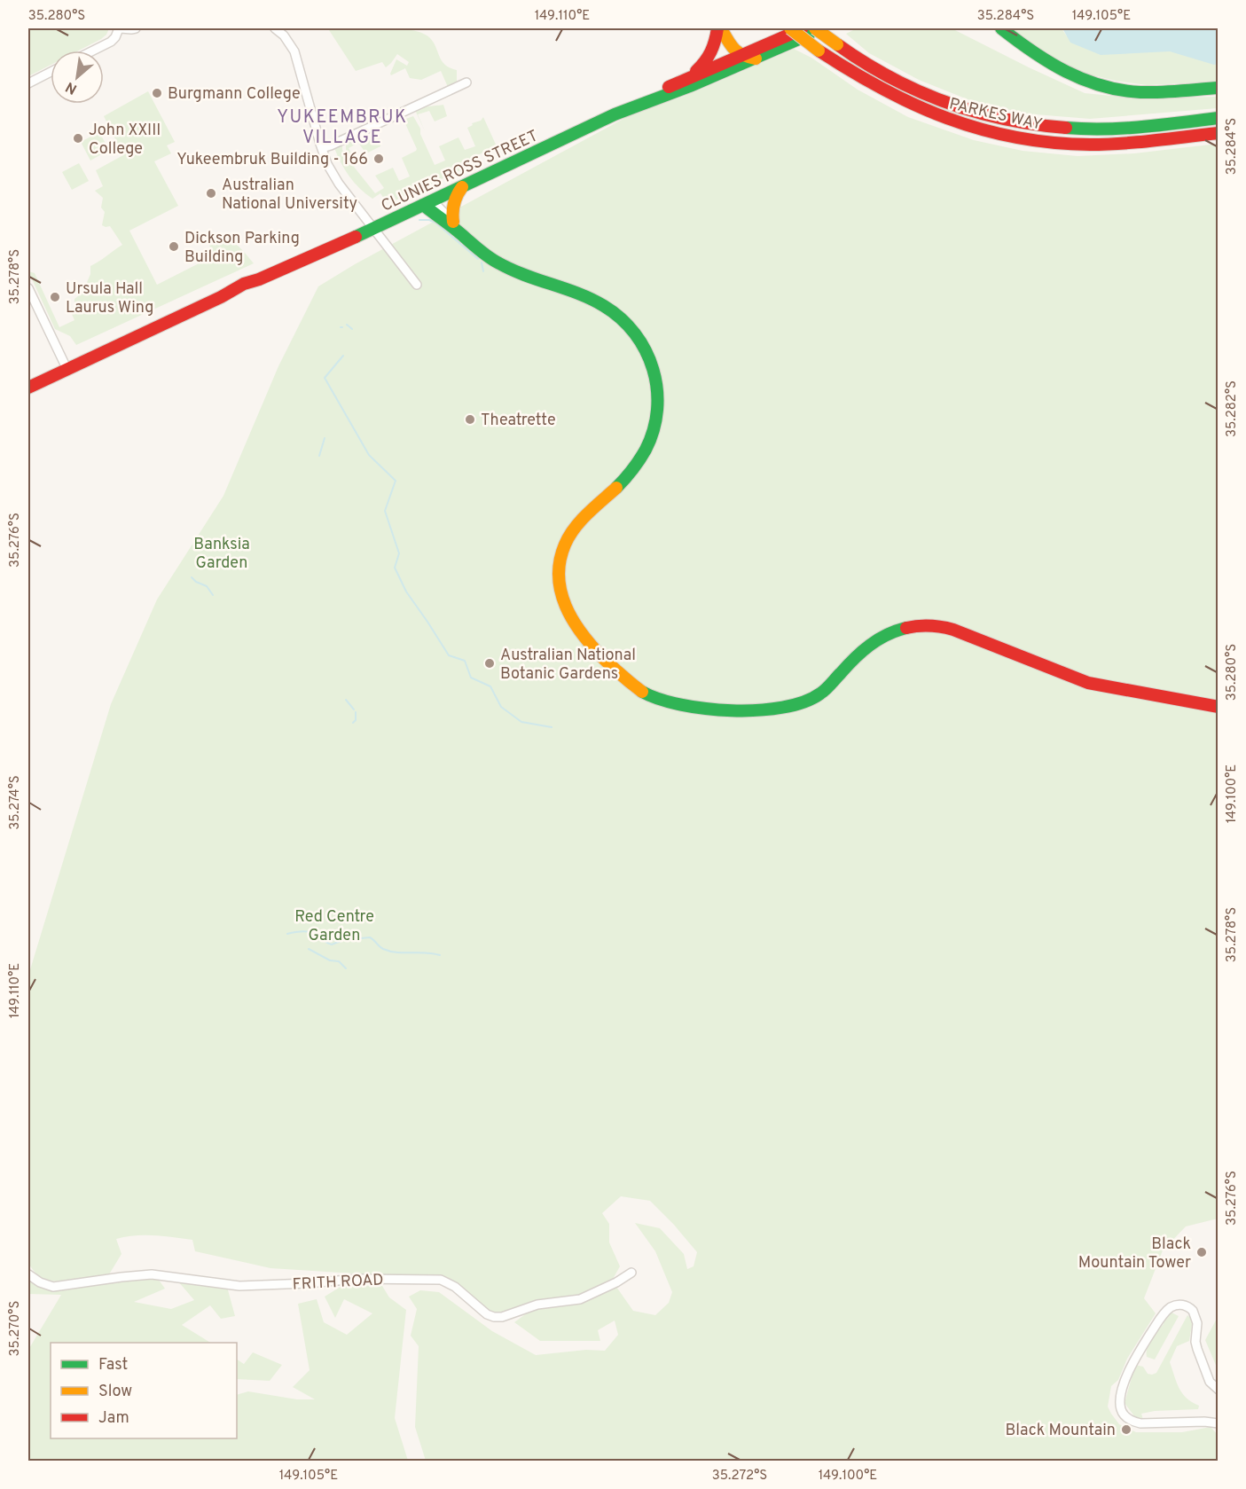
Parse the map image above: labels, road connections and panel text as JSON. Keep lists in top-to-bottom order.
{
  "streets": {
    "main road": ["PARKES WAY", "CLUNIES ROSS STREET"],
    "street": ["FRITH ROAD"]
  },
  "districts": ["YUKEEMBRUK VILLAGE"],
  "parks": ["Banksia Garden", "Red Centre Garden"],
  "places": [
    "Burgmann College",
    "John XXIII College",
    "Yukeembruk Building - 166",
    "Australian National University",
    "Dickson Parking Building",
    "Ursula Hall Laurus Wing",
    "Theatrette",
    "Australian National Botanic Gardens",
    "Black Mountain Tower",
    "Black Mountain"
  ],
  "legend": ["Fast", "Slow", "Jam"],
  "north": "bottom left",
  "coordinates": [
    "35.280°S",
    "149.110°E",
    "35.284°S",
    "149.105°E",
    "35.278°S",
    "35.282°S",
    "35.276°S",
    "149.100°E",
    "35.274°S",
    "35.270°S",
    "35.272°S"
  ]
}
